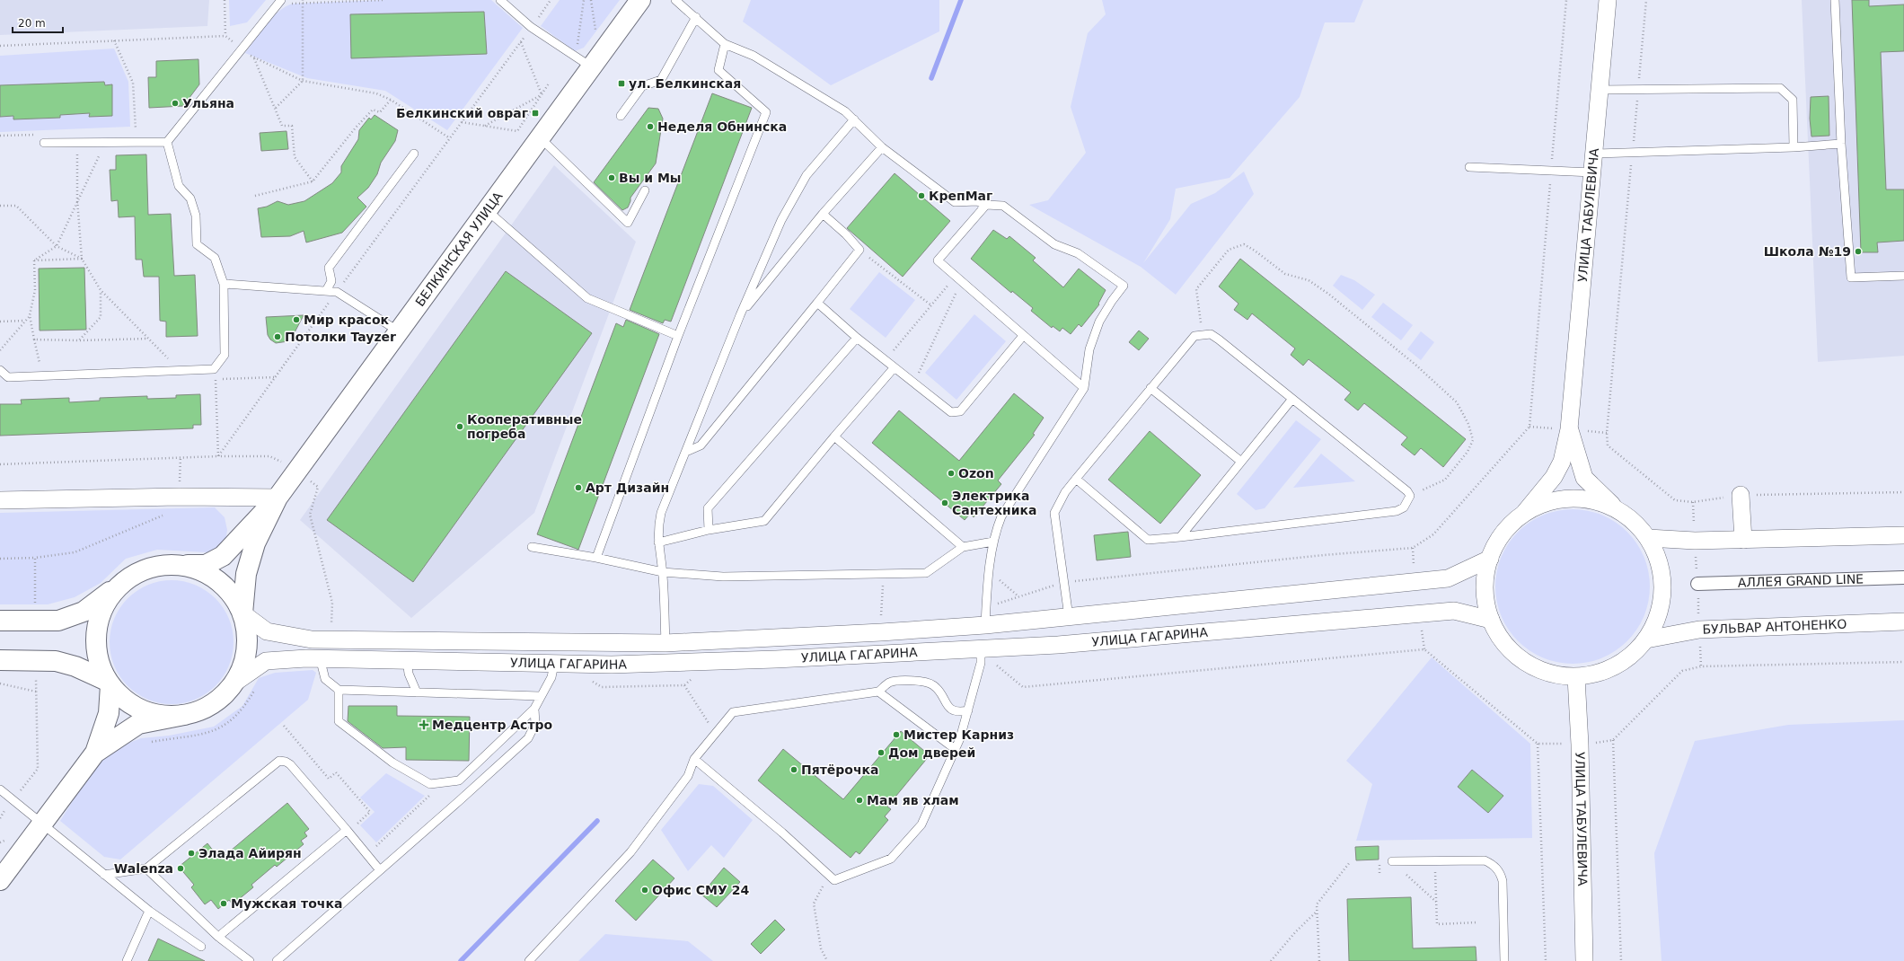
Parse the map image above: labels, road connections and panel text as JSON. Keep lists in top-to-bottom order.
{
  "streets": {
    "main road": ["БЕЛКИНСКАЯ УЛИЦА"],
    "street": [
      "УЛИЦА ТАБУЛЕВИЧА",
      "АЛЛЕЯ GRAND LINE",
      "БУЛЬВАР АНТОНЕНКО",
      "УЛИЦА ГАГАРИНА"
    ]
  },
  "crossings": [
    ["БЕЛКИНСКАЯ УЛИЦА", "УЛИЦА ГАГАРИНА"]
  ],
  "places": {
    "transit": ["ул. Белкинская", "Белкинский овраг"],
    "other": [
      "Ульяна",
      "Неделя Обнинска",
      "Вы и Мы",
      "КрепМаг",
      "Школа №19",
      "Мир красок",
      "Потолки Tayzer",
      "Кооперативные погреба",
      "Ozon",
      "Арт Дизайн",
      "Электрика Сантехника",
      "Мистер Карниз",
      "Дом дверей",
      "Пятёрочка",
      "Мам яв хлам",
      "Элада Айирян",
      "Walenza",
      "Офис СМУ 24",
      "Мужская точка"
    ],
    "health": ["Медцентр Астро"]
  },
  "scale_bar": "20 m"
}
